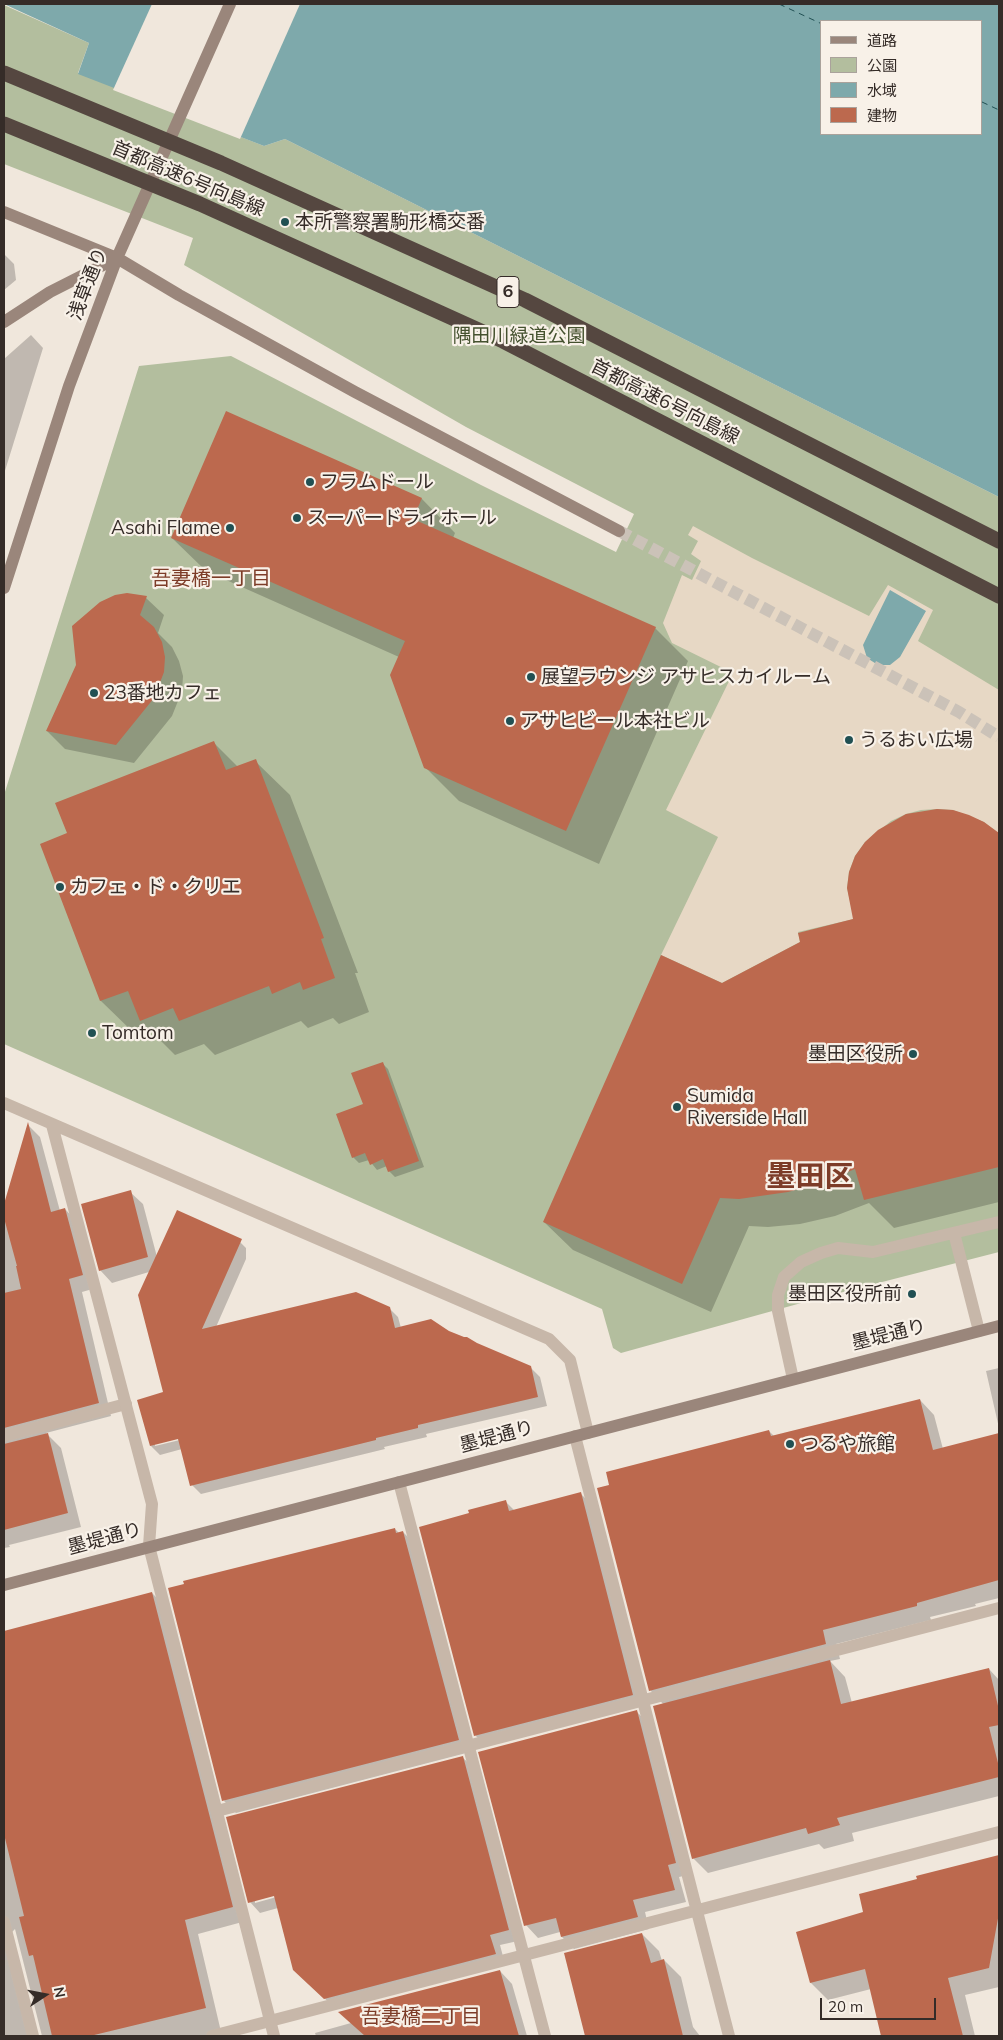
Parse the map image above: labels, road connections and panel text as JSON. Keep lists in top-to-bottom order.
{
  "streets": {
    "highway": ["首都高速6号向島線", "6"],
    "main road": ["浅草通り", "墨堤通り"]
  },
  "districts": ["吾妻橋一丁目", "墨田区", "吾妻橋二丁目"],
  "parks": ["隅田川緑道公園"],
  "places": [
    "本所警察署駒形橋交番",
    "フラムドール",
    "スーパードライホール",
    "Asahi Flame",
    "展望ラウンジ アサヒスカイルーム",
    "23番地カフェ",
    "アサヒビール本社ビル",
    "うるおい広場",
    "カフェ・ド・クリエ",
    "Tomtom",
    "墨田区役所",
    "Sumida Riverside Hall",
    "墨田区役所前",
    "つるや旅館"
  ],
  "legend": [
    "道路",
    "公園",
    "水域",
    "建物"
  ],
  "scale_bar": "20 m",
  "north": "right"
}
